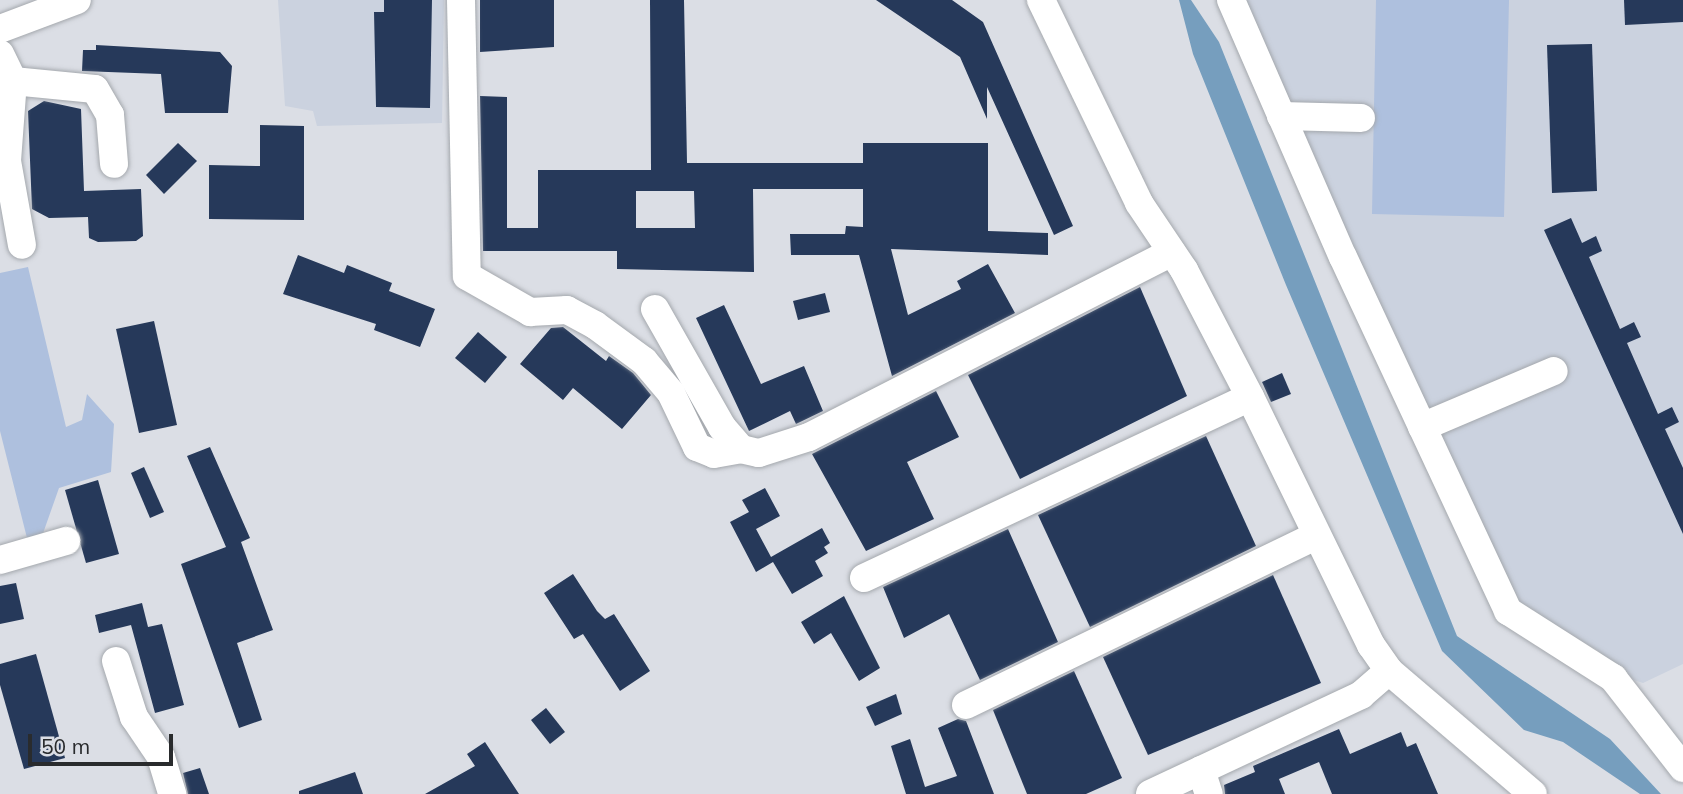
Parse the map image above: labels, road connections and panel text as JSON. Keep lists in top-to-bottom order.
{
  "scale_bar": "50 m"
}
